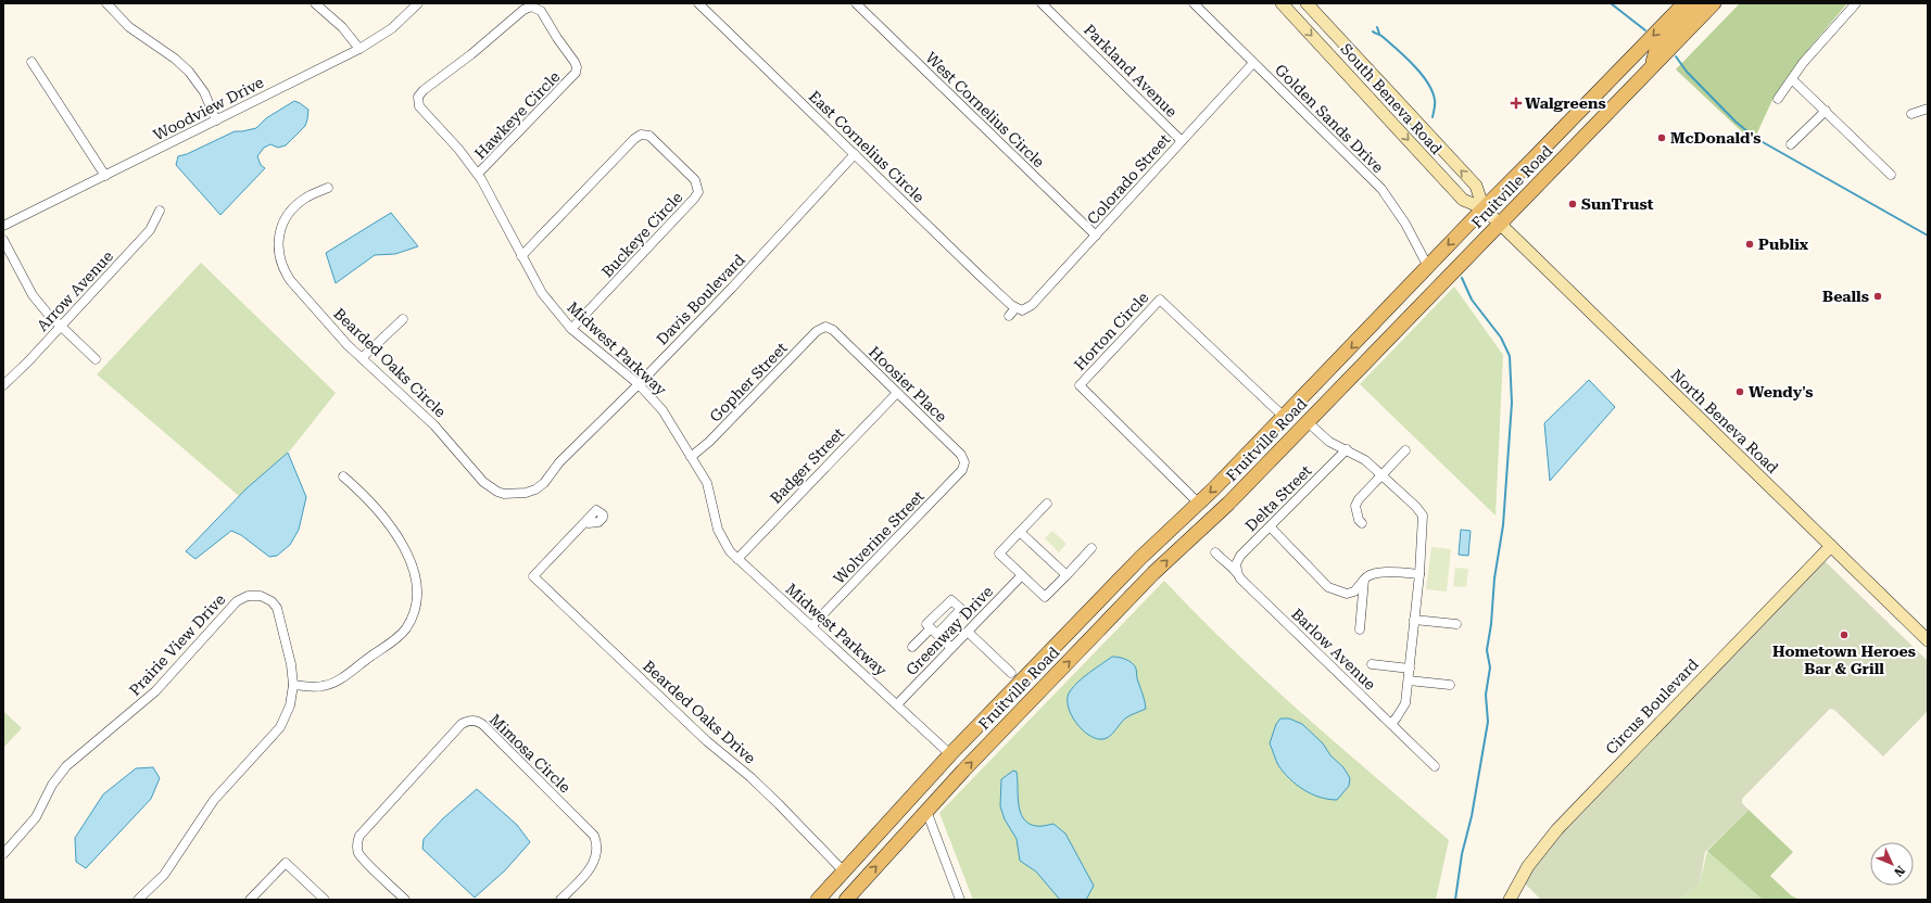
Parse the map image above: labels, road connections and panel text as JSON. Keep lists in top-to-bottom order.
{
  "streets": {
    "main road": [
      "South Beneva Road",
      "Fruitville Road",
      "North Beneva Road",
      "Circus Boulevard"
    ],
    "street": [
      "Parkland Avenue",
      "Woodview Drive",
      "West Cornelius Circle",
      "Hawkeye Circle",
      "Golden Sands Drive",
      "East Cornelius Circle",
      "Colorado Street",
      "Buckeye Circle",
      "Arrow Avenue",
      "Davis Boulevard",
      "Horton Circle",
      "Midwest Parkway",
      "Bearded Oaks Circle",
      "Gopher Street",
      "Hoosier Place",
      "Badger Street",
      "Delta Street",
      "Wolverine Street",
      "Greenway Drive",
      "Prairie View Drive",
      "Barlow Avenue",
      "Bearded Oaks Drive",
      "Mimosa Circle"
    ]
  },
  "crossings": [
    ["Parkland Avenue", "Colorado Street"],
    ["South Beneva Road", "Fruitville Road"],
    ["South Beneva Road", "North Beneva Road"],
    ["West Cornelius Circle", "Colorado Street"],
    ["Hawkeye Circle", "Midwest Parkway"],
    ["Golden Sands Drive", "Colorado Street"],
    ["Golden Sands Drive", "Fruitville Road"],
    ["East Cornelius Circle", "Colorado Street"],
    ["East Cornelius Circle", "Davis Boulevard"],
    ["Fruitville Road", "Horton Circle"],
    ["Fruitville Road", "Midwest Parkway"],
    ["Fruitville Road", "North Beneva Road"],
    ["Fruitville Road", "Bearded Oaks Drive"],
    ["Buckeye Circle", "Midwest Parkway"],
    ["Davis Boulevard", "Midwest Parkway"],
    ["Davis Boulevard", "Bearded Oaks Circle"],
    ["Midwest Parkway", "Gopher Street"],
    ["Midwest Parkway", "Badger Street"],
    ["Midwest Parkway", "Wolverine Street"],
    ["Midwest Parkway", "Greenway Drive"],
    ["Gopher Street", "Hoosier Place"],
    ["Hoosier Place", "Badger Street"],
    ["Hoosier Place", "Wolverine Street"],
    ["North Beneva Road", "Circus Boulevard"],
    ["Delta Street", "Barlow Avenue"]
  ],
  "places": {
    "health": ["Walgreens"],
    "other": [
      "McDonald's",
      "SunTrust",
      "Publix",
      "Bealls",
      "Wendy's",
      "Hometown Heroes Bar & Grill"
    ]
  },
  "north": "bottom right"
}
